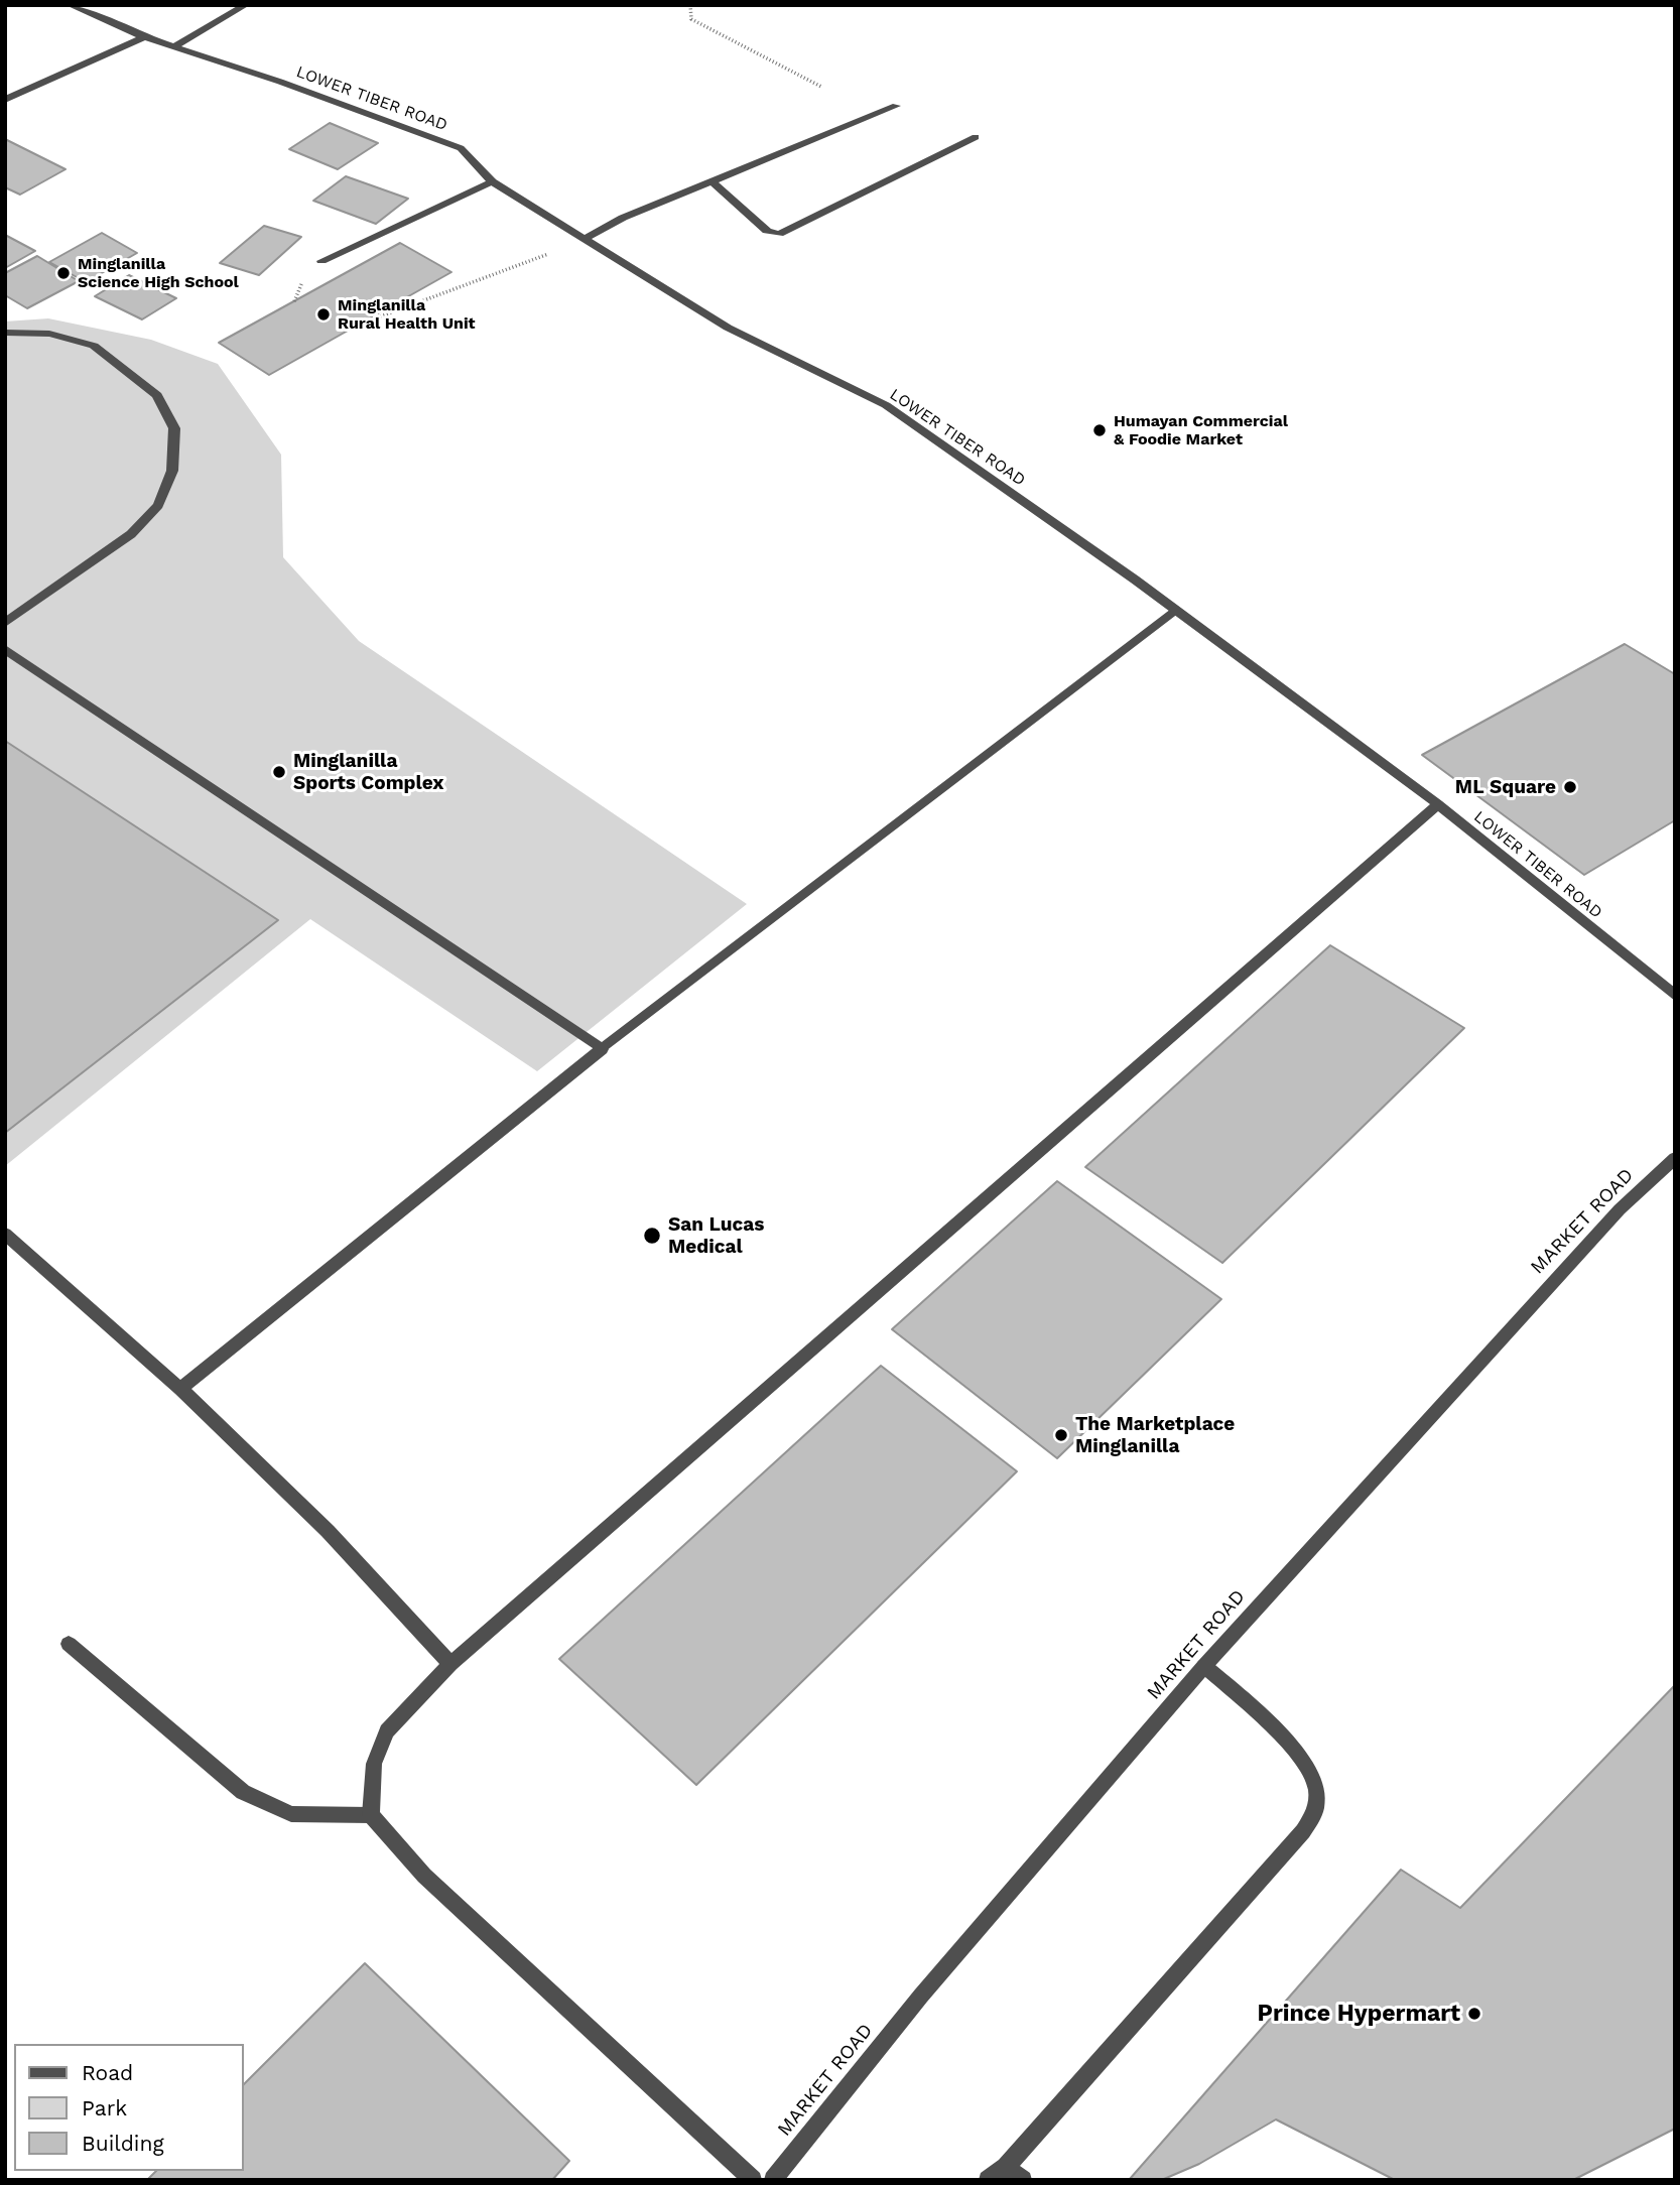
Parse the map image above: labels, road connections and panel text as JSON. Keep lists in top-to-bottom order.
{
  "streets": {
    "street": ["LOWER TIBER ROAD", "MARKET ROAD"]
  },
  "places": [
    "Minglanilla Science High School",
    "Minglanilla Rural Health Unit",
    "Humayan Commercial & Foodie Market",
    "Minglanilla Sports Complex",
    "ML Square",
    "San Lucas Medical",
    "The Marketplace Minglanilla",
    "Prince Hypermart"
  ],
  "legend": ["Road", "Park", "Building"]
}
